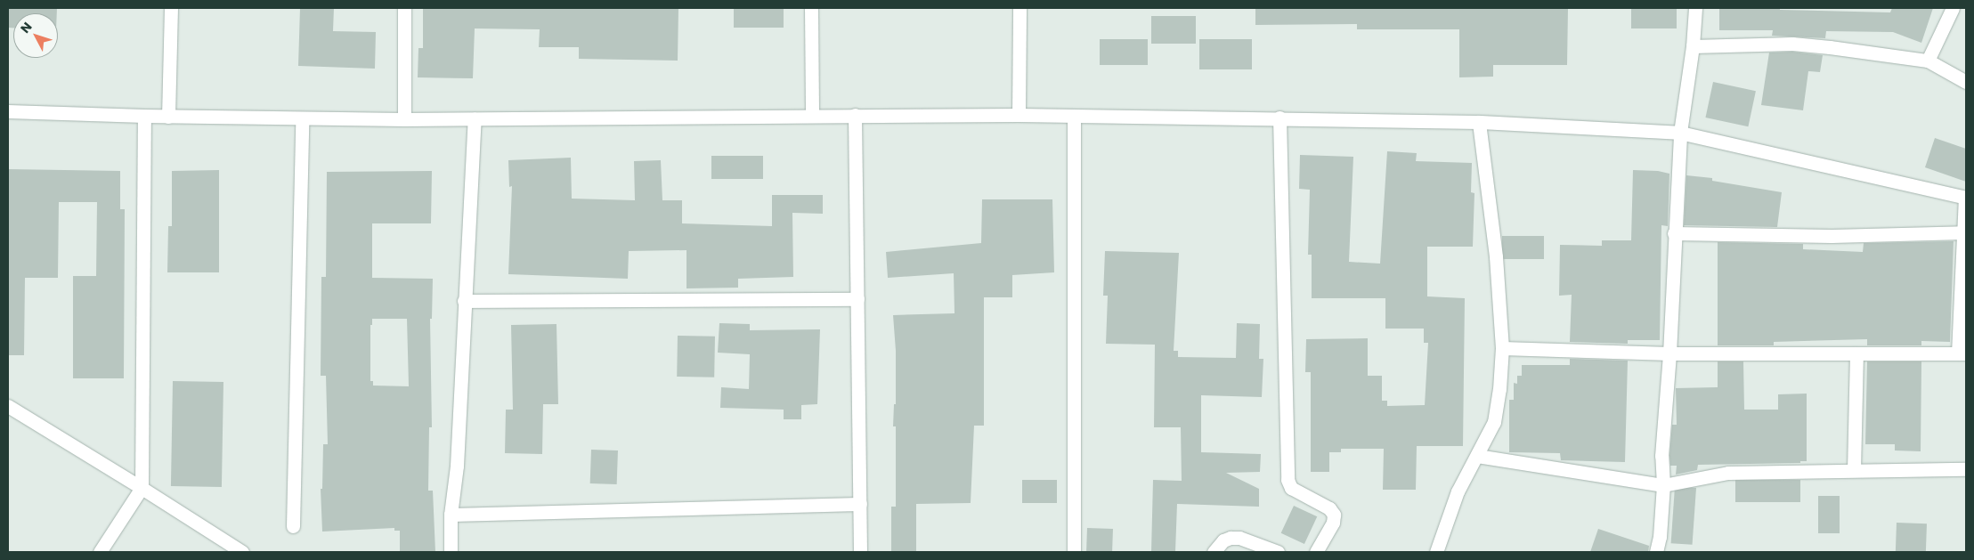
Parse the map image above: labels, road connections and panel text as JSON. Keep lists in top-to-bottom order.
{
  "north": "top left"
}
